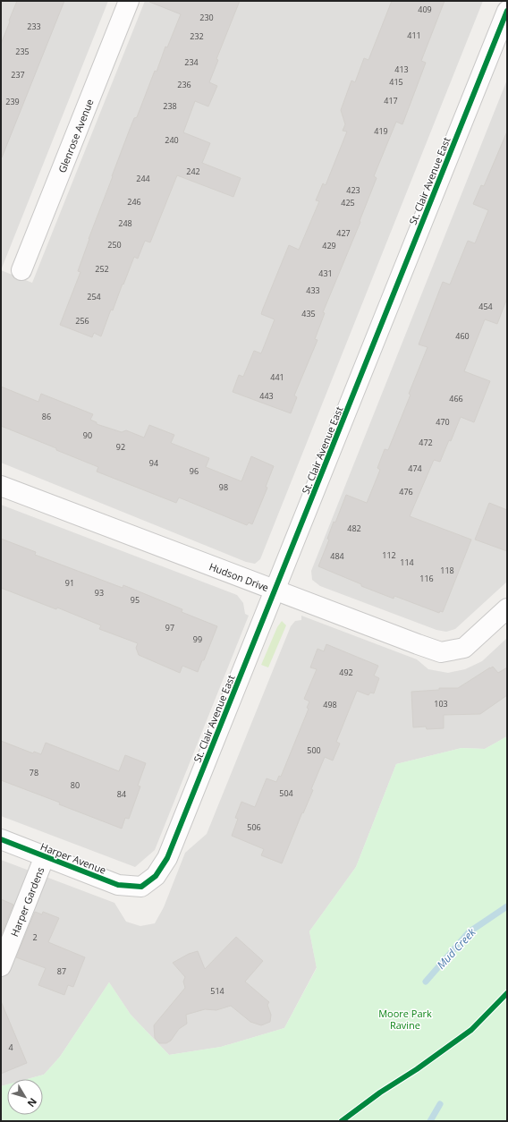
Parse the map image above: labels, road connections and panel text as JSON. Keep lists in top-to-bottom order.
{
  "streets": {
    "street": [
      "Glenrose Avenue",
      "St. Clair Avenue East",
      "Hudson Drive",
      "Harper Avenue",
      "Harper Gardens"
    ]
  },
  "crossings": [
    ["St. Clair Avenue East", "Hudson Drive"],
    ["St. Clair Avenue East", "Harper Avenue"],
    ["Harper Avenue", "Harper Gardens"]
  ],
  "water": ["Mud Creek"],
  "parks": ["Moore Park Ravine"],
  "house_numbers": [
    "409",
    "230",
    "233",
    "411",
    "232",
    "235",
    "234",
    "413",
    "237",
    "415",
    "236",
    "417",
    "239",
    "238",
    "419",
    "240",
    "242",
    "244",
    "423",
    "246",
    "425",
    "248",
    "427",
    "250",
    "429",
    "252",
    "431",
    "433",
    "254",
    "454",
    "435",
    "256",
    "460",
    "441",
    "443",
    "466",
    "86",
    "470",
    "90",
    "472",
    "92",
    "94",
    "474",
    "96",
    "98",
    "476",
    "482",
    "112",
    "484",
    "114",
    "118",
    "116",
    "91",
    "93",
    "95",
    "97",
    "99",
    "492",
    "103",
    "498",
    "500",
    "78",
    "80",
    "504",
    "84",
    "506",
    "2",
    "87",
    "514",
    "4"
  ],
  "north": "bottom right"
}
